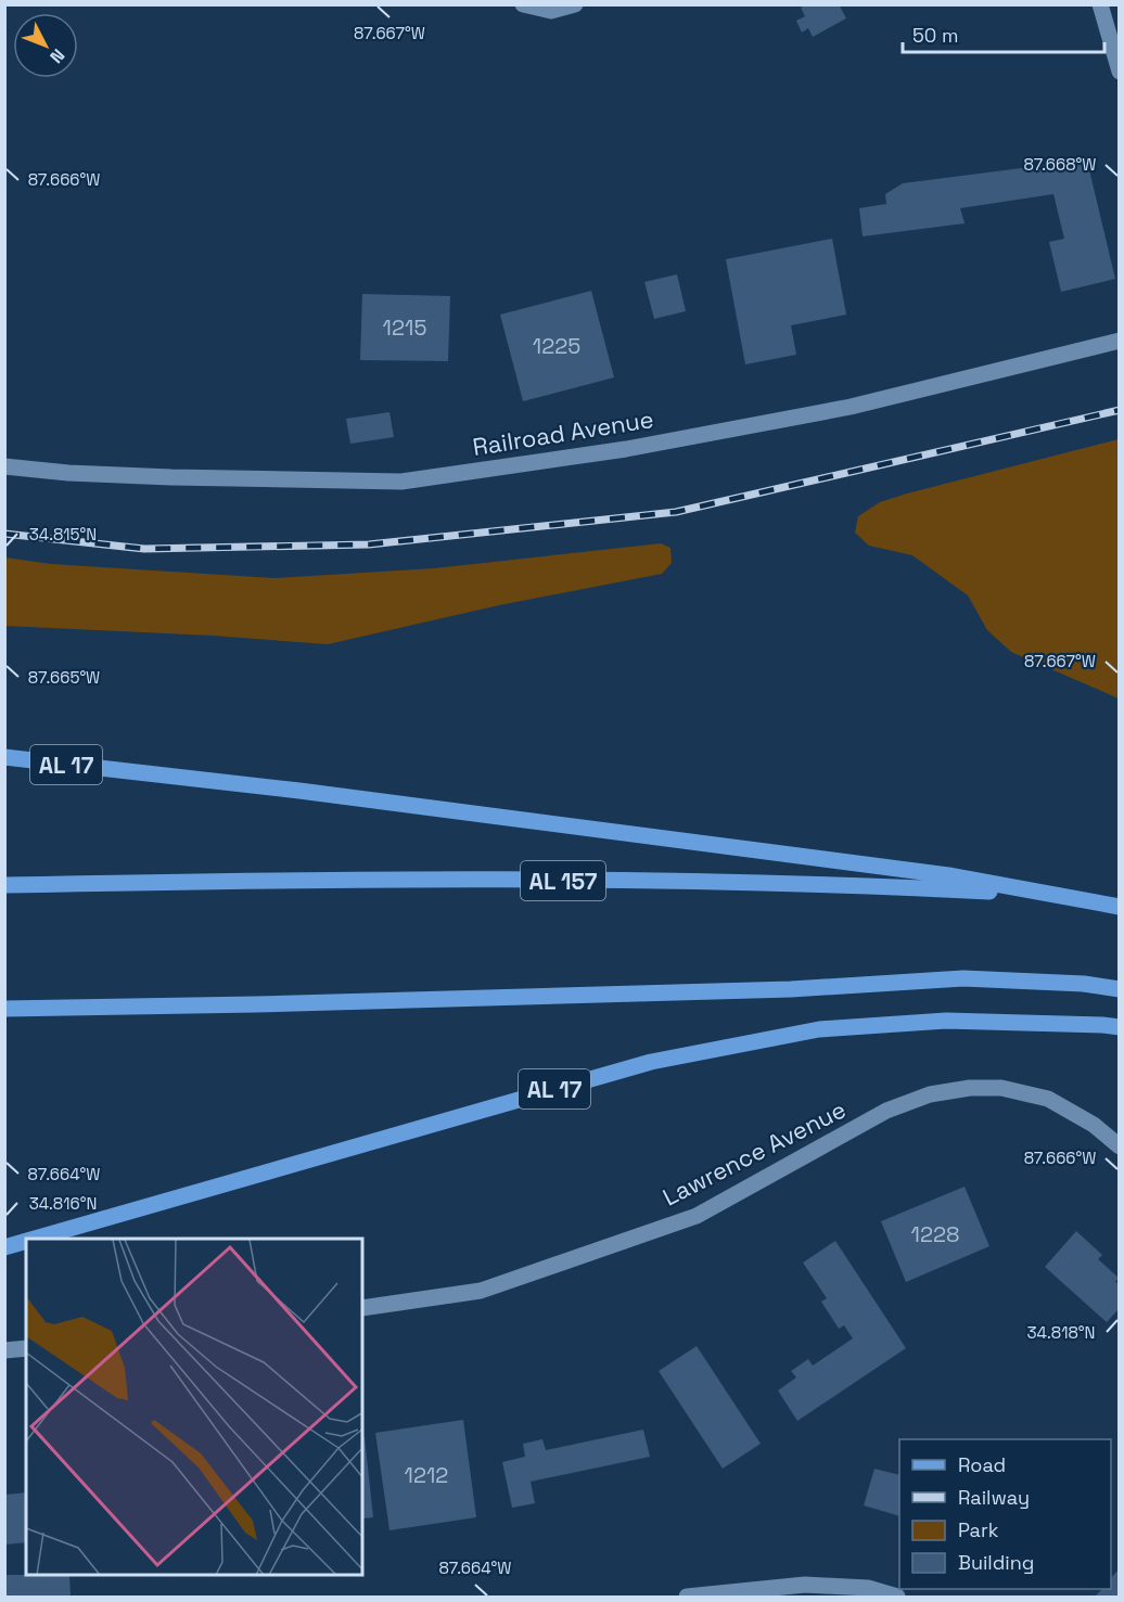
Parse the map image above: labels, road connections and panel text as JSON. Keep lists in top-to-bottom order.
{
  "streets": {
    "main road": ["AL 17", "AL 157"],
    "street": ["Railroad Avenue", "Lawrence Avenue"]
  },
  "crossings": [
    ["AL 17", "AL 157"]
  ],
  "house_numbers": [
    "1215",
    "1225",
    "1228",
    "1212"
  ],
  "legend": [
    "Road",
    "Railway",
    "Park",
    "Building"
  ],
  "scale_bar": "50 m",
  "north": "bottom right",
  "coordinates": [
    "87.667°W",
    "87.668°W",
    "87.666°W",
    "34.815°N",
    "87.665°W",
    "87.664°W",
    "34.816°N",
    "34.818°N"
  ]
}
